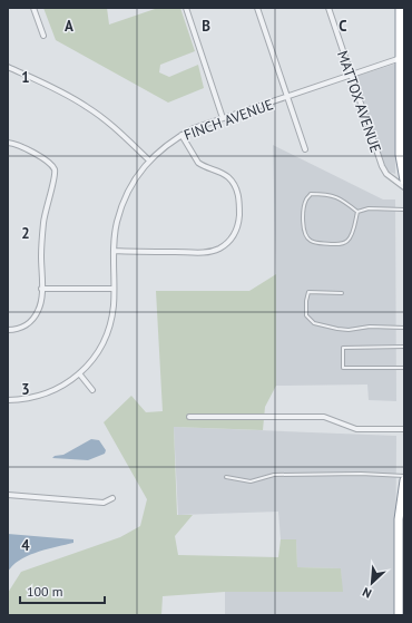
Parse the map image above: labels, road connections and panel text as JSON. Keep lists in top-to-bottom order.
{
  "streets": {
    "street": ["MATTOX AVENUE", "FINCH AVENUE"]
  },
  "crossings": [
    ["MATTOX AVENUE", "FINCH AVENUE"]
  ],
  "scale_bar": "100 m",
  "north": "bottom left",
  "grid": {
    "columns": ["A", "B", "C"],
    "rows": [
      "1",
      "2",
      "3",
      "4"
    ]
  }
}
